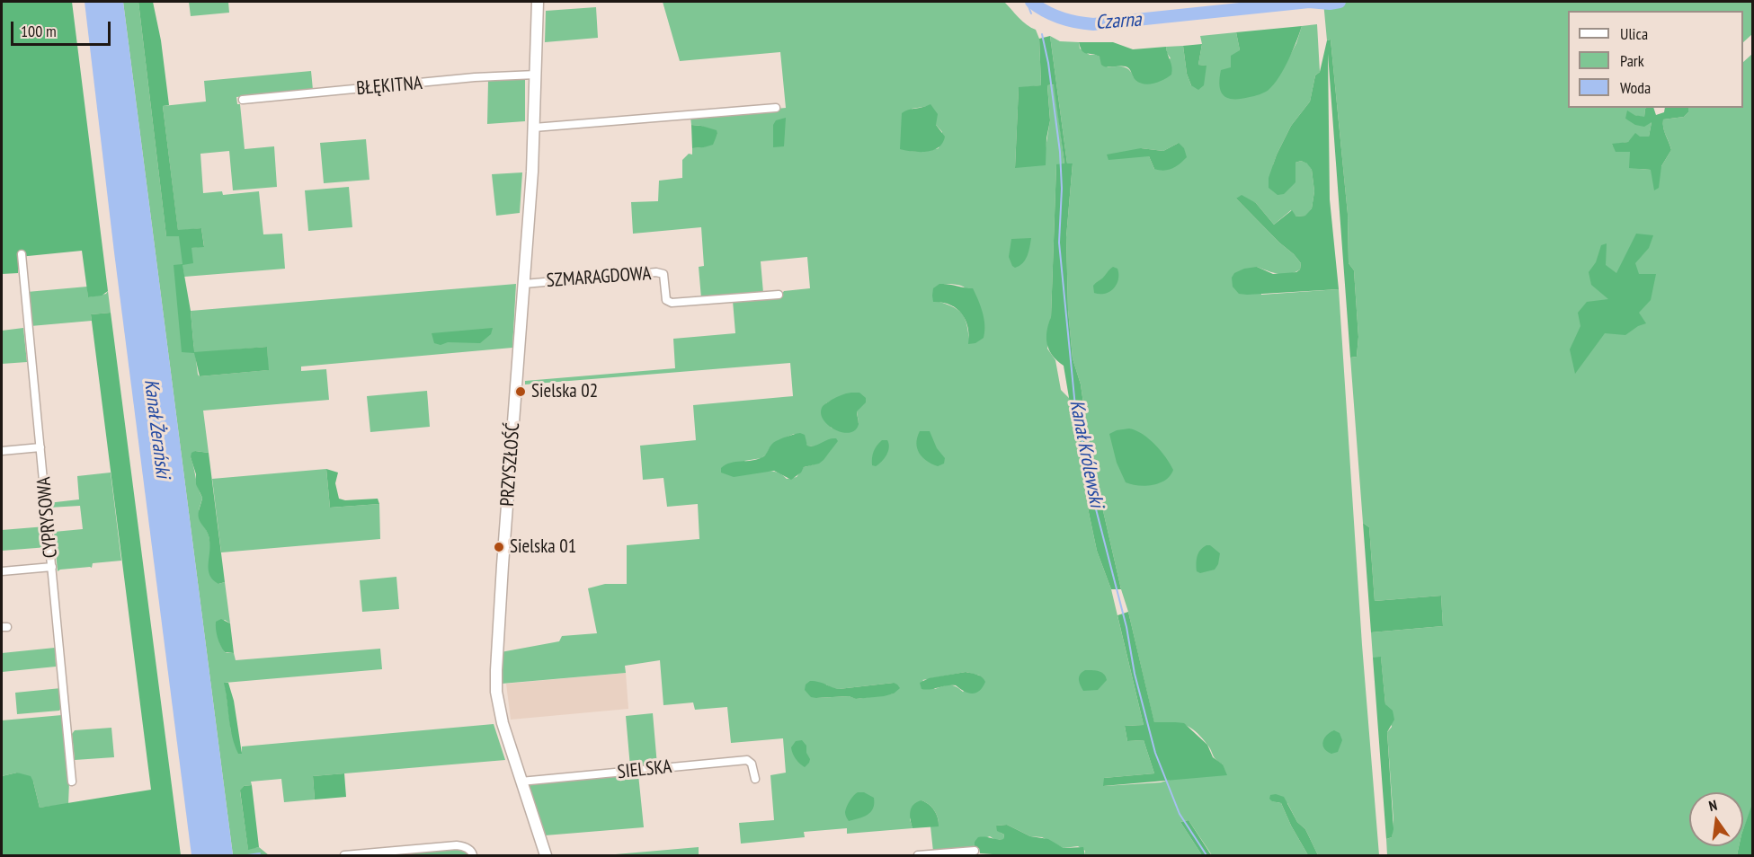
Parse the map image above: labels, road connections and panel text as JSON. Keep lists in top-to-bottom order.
{
  "streets": {
    "street": [
      "BŁĘKITNA",
      "SZMARAGDOWA",
      "PRZYSZŁOŚĆ",
      "CYPRYSOWA",
      "SIELSKA"
    ]
  },
  "crossings": [
    ["BŁĘKITNA", "PRZYSZŁOŚĆ"],
    ["SZMARAGDOWA", "PRZYSZŁOŚĆ"],
    ["PRZYSZŁOŚĆ", "SIELSKA"]
  ],
  "water": ["Czarna", "Kanał Żerański", "Kanał Królewski"],
  "places": ["Sielska 02", "Sielska 01"],
  "legend": ["Ulica", "Park", "Woda"],
  "scale_bar": "100 m",
  "north": "top"
}
